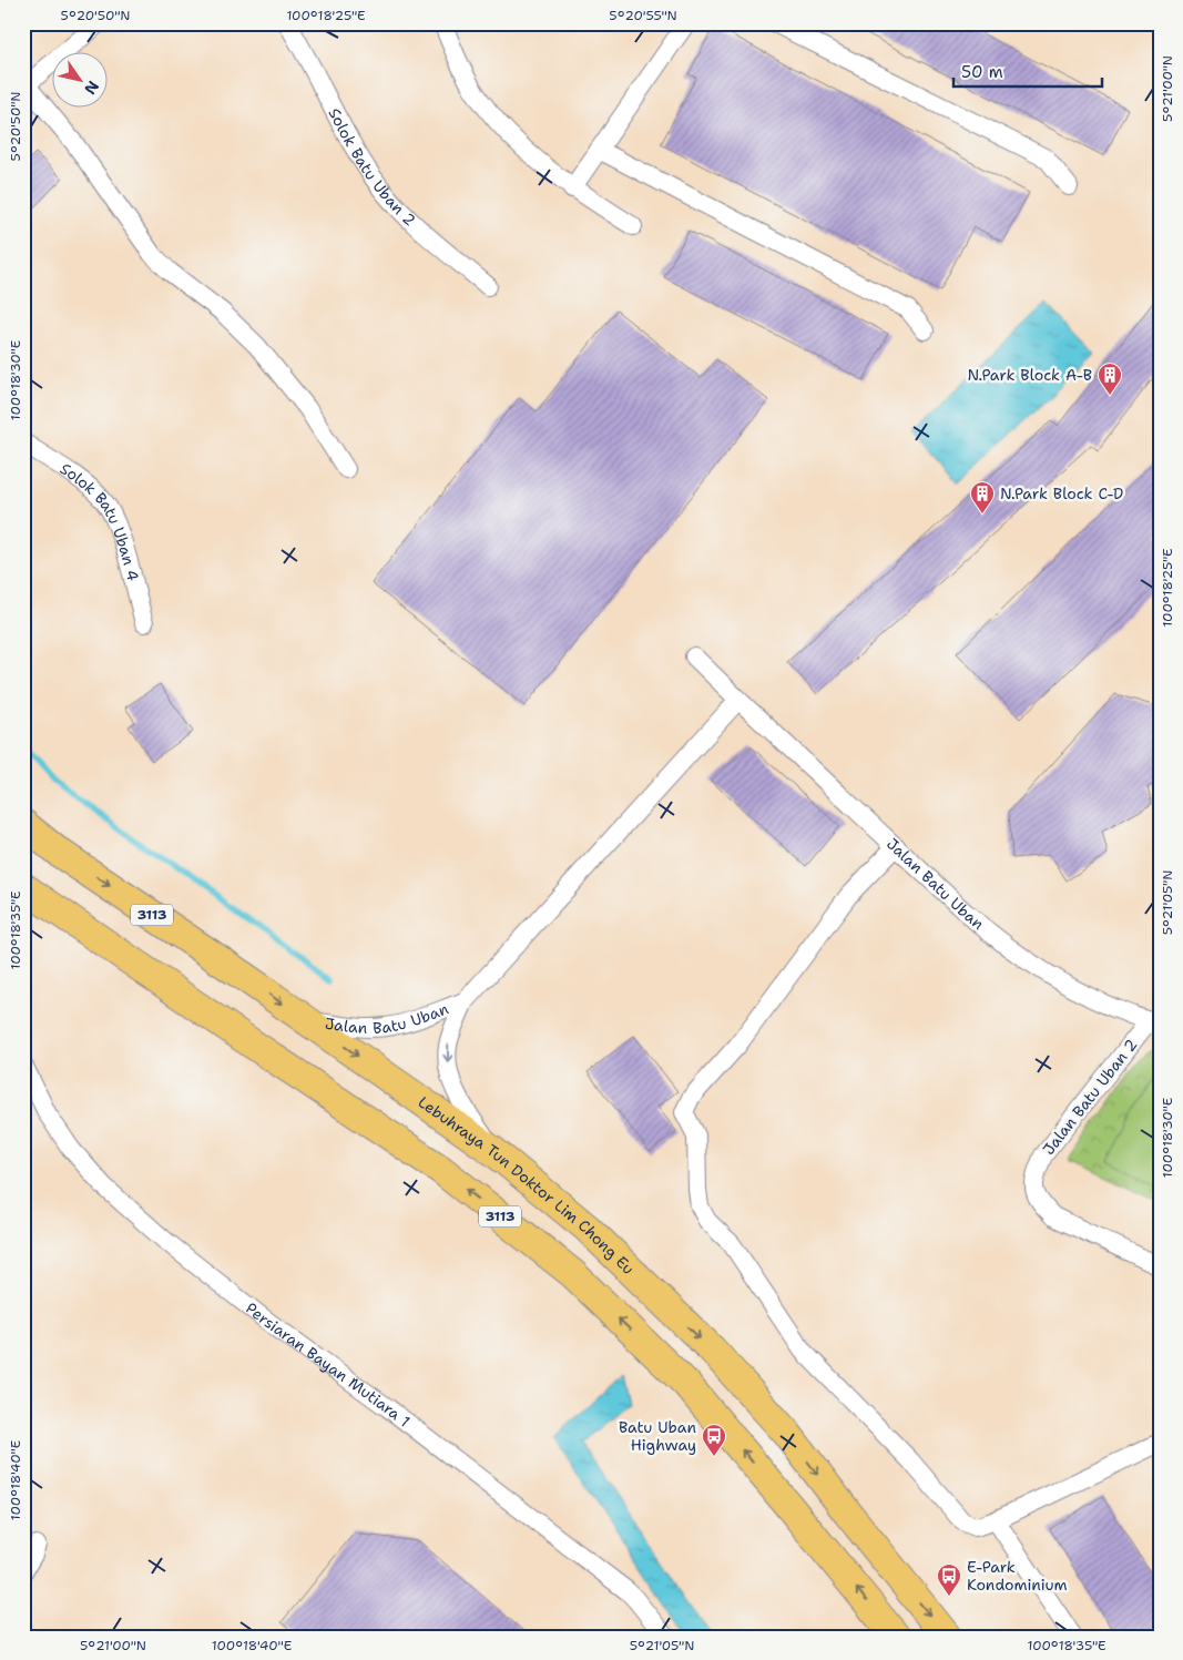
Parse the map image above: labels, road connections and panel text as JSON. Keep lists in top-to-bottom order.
{
  "streets": {
    "highway": ["3113", "Lebuhraya Tun Doktor Lim Chong Eu"],
    "street": [
      "Solok Batu Uban 2",
      "Solok Batu Uban 4",
      "Jalan Batu Uban",
      "Jalan Batu Uban 2",
      "Persiaran Bayan Mutiara 1"
    ]
  },
  "crossings": [
    ["Jalan Batu Uban", "Jalan Batu Uban 2"],
    ["Jalan Batu Uban", "Lebuhraya Tun Doktor Lim Chong Eu"]
  ],
  "places": {
    "building": ["N.Park Block A-B", "N.Park Block C-D"],
    "bus stop": ["Batu Uban Highway", "E-Park Kondominium"]
  },
  "scale_bar": "50 m",
  "north": "bottom right",
  "coordinates": [
    "5°20'50\"N",
    "100°18'25\"E",
    "5°20'55\"N",
    "5°21'00\"N",
    "100°18'30\"E",
    "5°21'05\"N",
    "100°18'35\"E",
    "100°18'40\"E"
  ]
}
